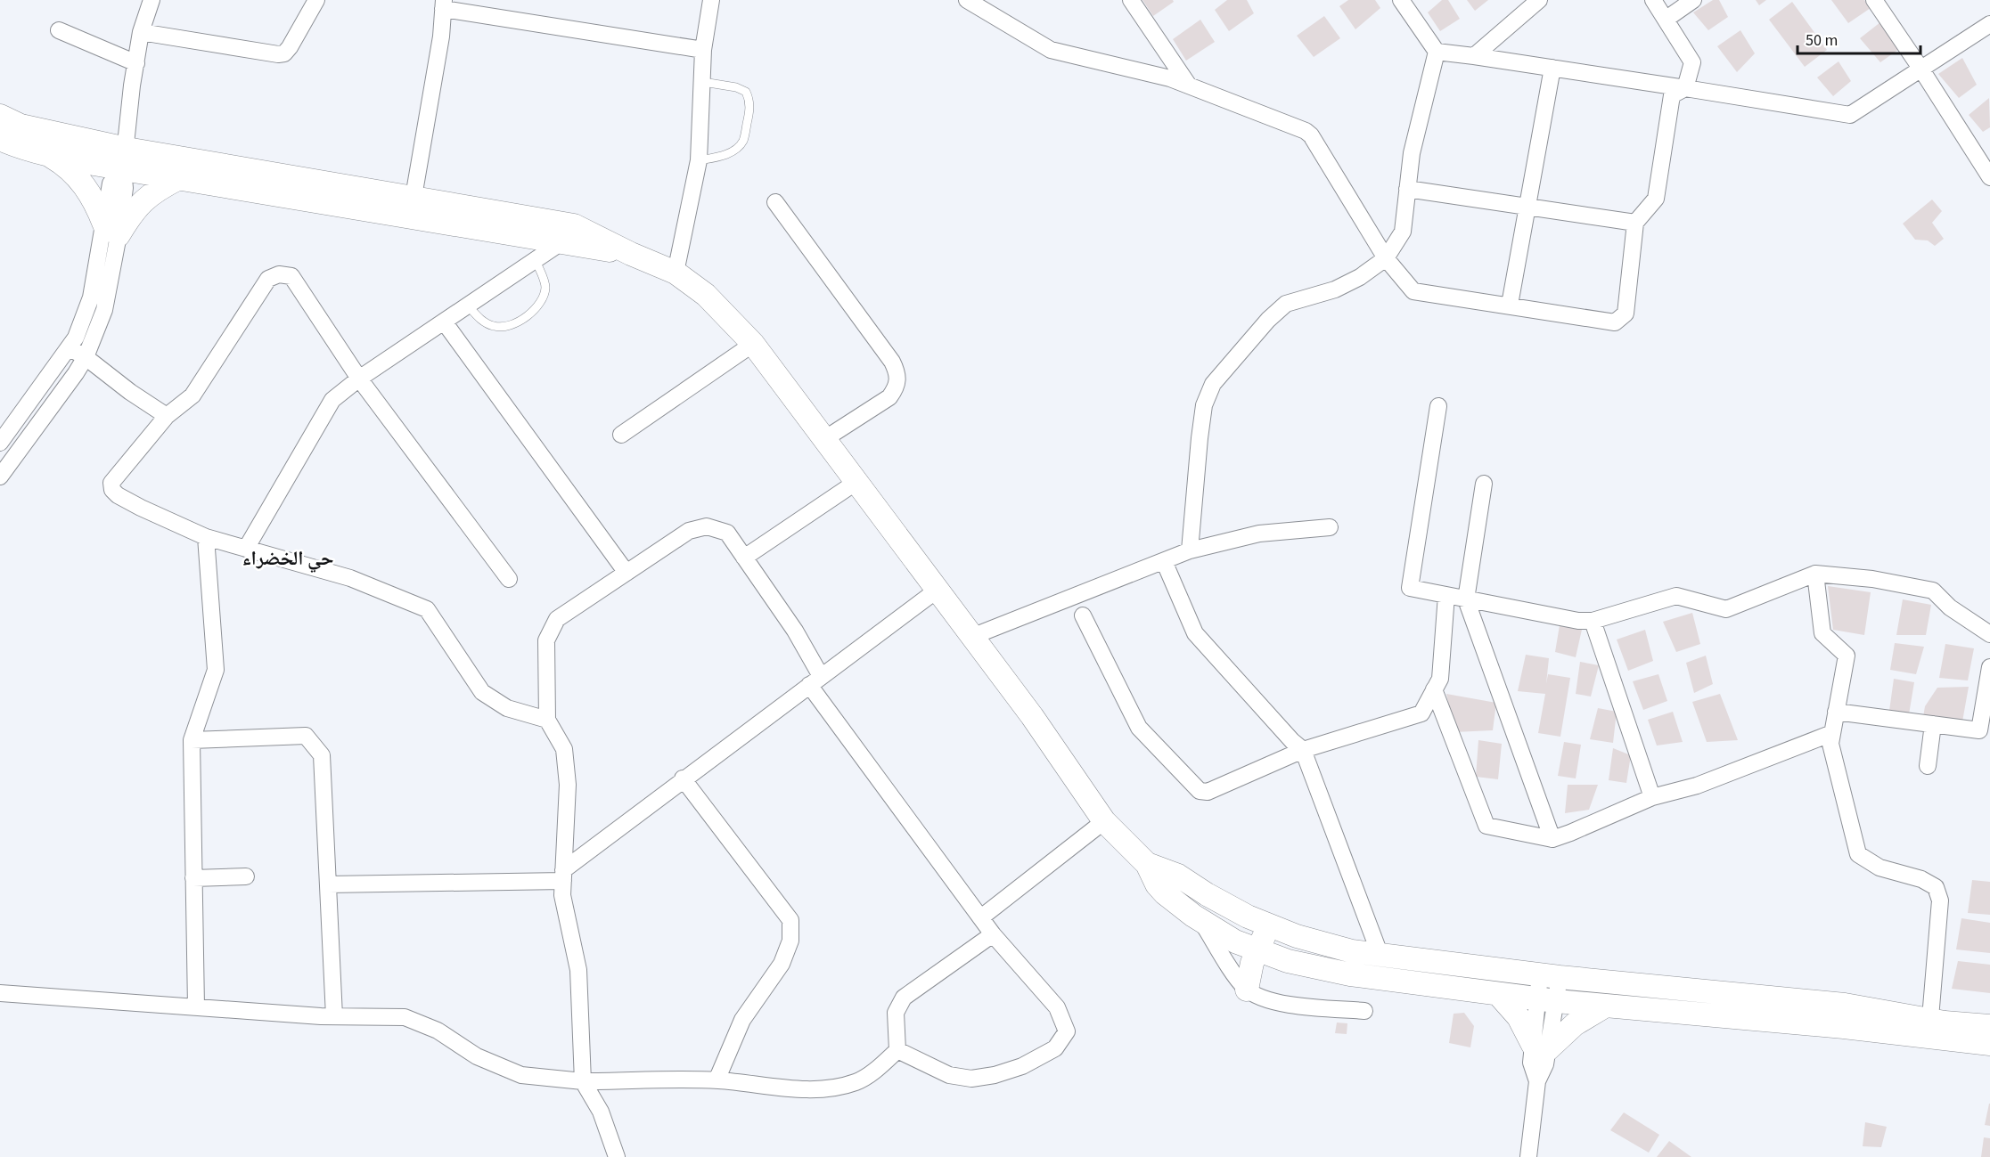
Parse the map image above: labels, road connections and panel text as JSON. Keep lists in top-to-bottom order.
{
  "districts": ["حي الخضراء"],
  "scale_bar": "50 m"
}
